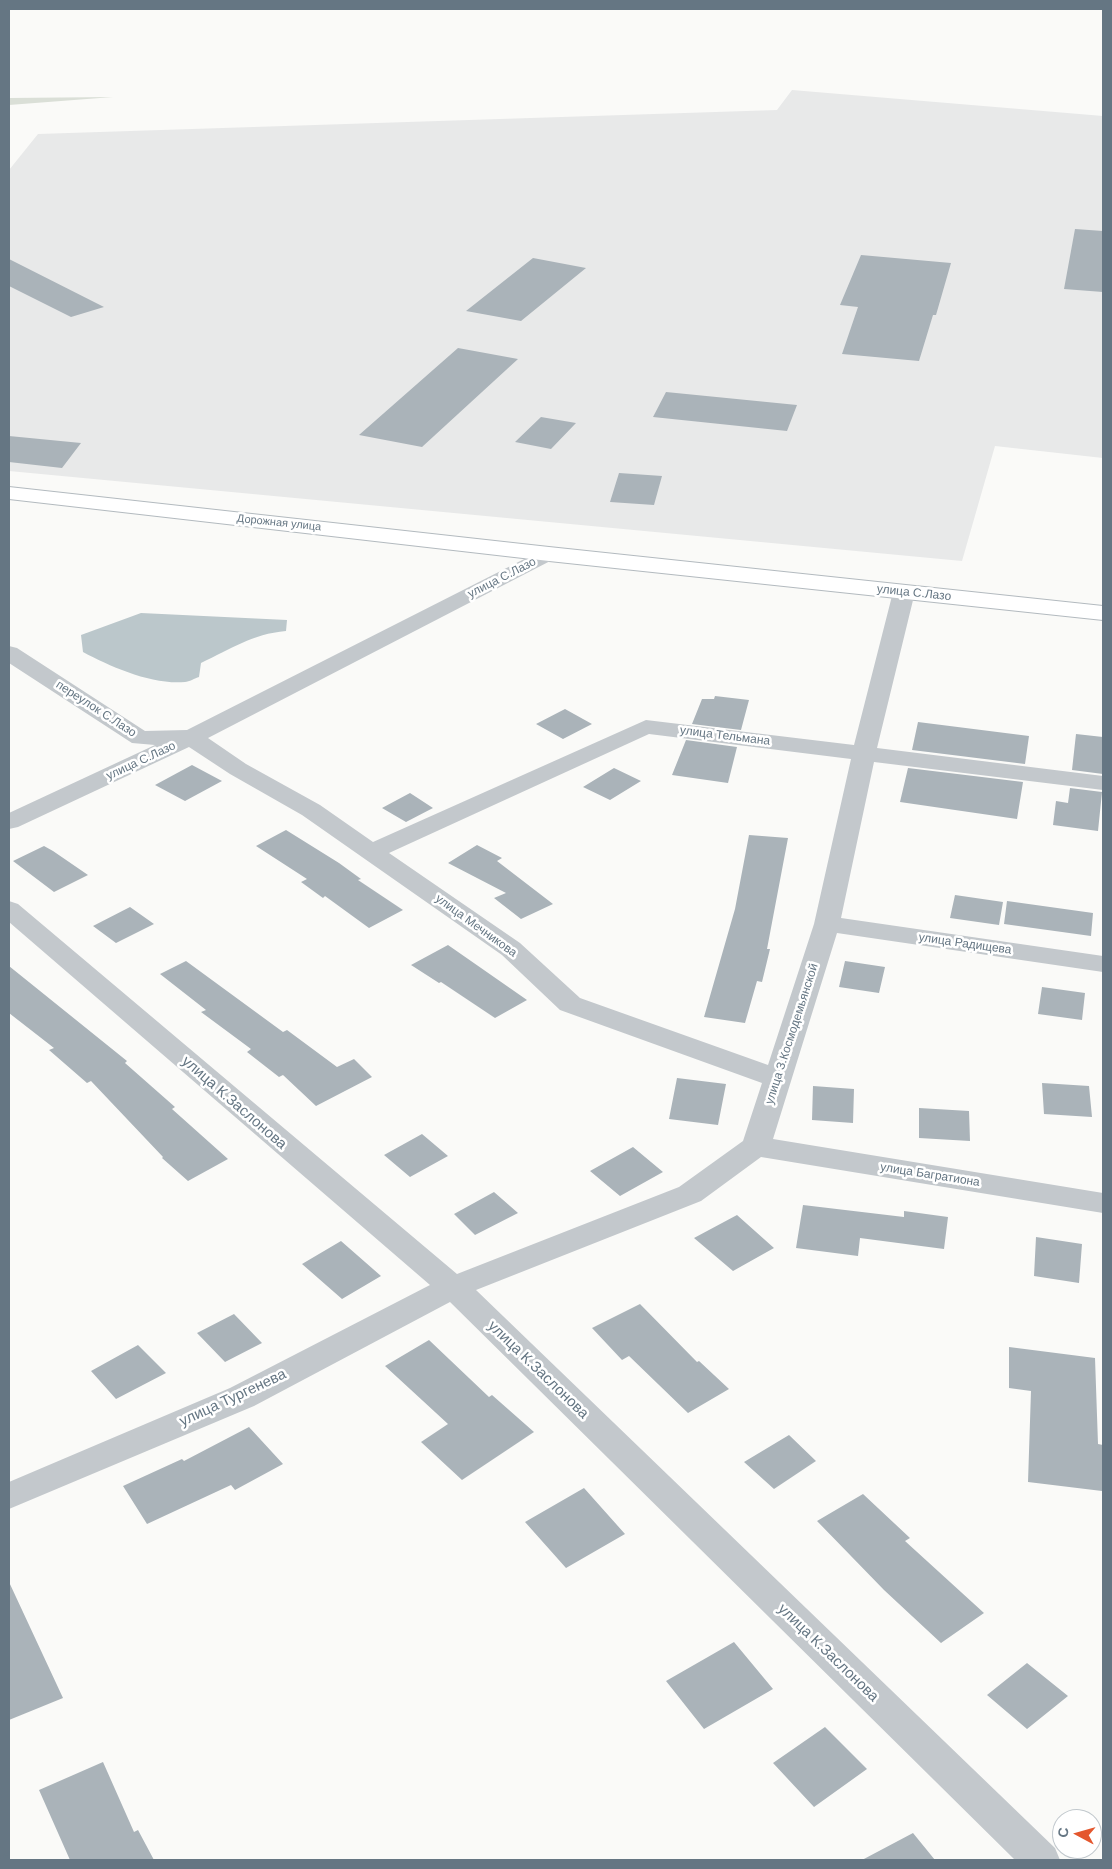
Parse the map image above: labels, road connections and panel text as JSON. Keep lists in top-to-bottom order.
{
  "streets": {
    "street": [
      "Дорожная улица",
      "улица С.Лазо",
      "переулок С.Лазо",
      "улица Тельмана",
      "улица Мечникова",
      "улица Радищева",
      "улица З.Космодемьянской",
      "улица К.Заслонова",
      "улица Багратиона",
      "улица Тургенева"
    ]
  },
  "crossings": [
    ["Дорожная улица", "улица С.Лазо"],
    ["улица С.Лазо", "переулок С.Лазо"],
    ["улица С.Лазо", "улица Мечникова"],
    ["улица С.Лазо", "улица З.Космодемьянской"],
    ["переулок С.Лазо", "улица Мечникова"],
    ["улица Тельмана", "улица Мечникова"],
    ["улица Тельмана", "улица З.Космодемьянской"],
    ["улица Мечникова", "улица З.Космодемьянской"],
    ["улица Радищева", "улица З.Космодемьянской"],
    ["улица З.Космодемьянской", "улица Багратиона"],
    ["улица К.Заслонова", "улица Тургенева"]
  ],
  "north": "left"
}
